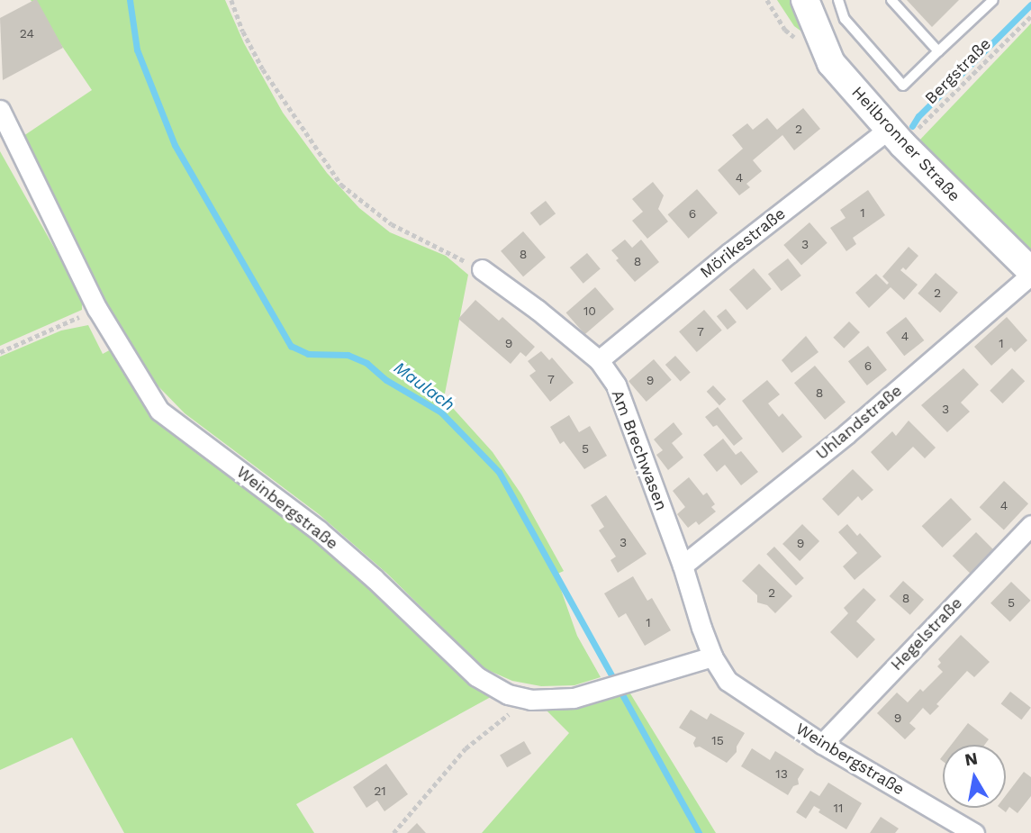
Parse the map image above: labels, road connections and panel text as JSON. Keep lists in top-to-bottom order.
{
  "streets": {
    "main road": ["Heilbronner Straße"],
    "street": [
      "Mörikestraße",
      "Uhlandstraße",
      "Am Brechwasen",
      "Weinbergstraße",
      "Hegelstraße"
    ],
    "path": ["Bergstraße"]
  },
  "crossings": [
    ["Bergstraße", "Heilbronner Straße"],
    ["Bergstraße", "Mörikestraße"],
    ["Heilbronner Straße", "Mörikestraße"],
    ["Heilbronner Straße", "Uhlandstraße"],
    ["Mörikestraße", "Am Brechwasen"],
    ["Uhlandstraße", "Am Brechwasen"],
    ["Am Brechwasen", "Weinbergstraße"],
    ["Weinbergstraße", "Hegelstraße"]
  ],
  "water": ["Maulach"],
  "house_numbers": [
    "24",
    "2",
    "4",
    "1",
    "6",
    "3",
    "8",
    "8",
    "2",
    "10",
    "7",
    "4",
    "9",
    "1",
    "6",
    "7",
    "9",
    "8",
    "3",
    "5",
    "4",
    "3",
    "9",
    "2",
    "8",
    "5",
    "1",
    "9",
    "15",
    "13",
    "21",
    "11"
  ],
  "north": "top"
}
